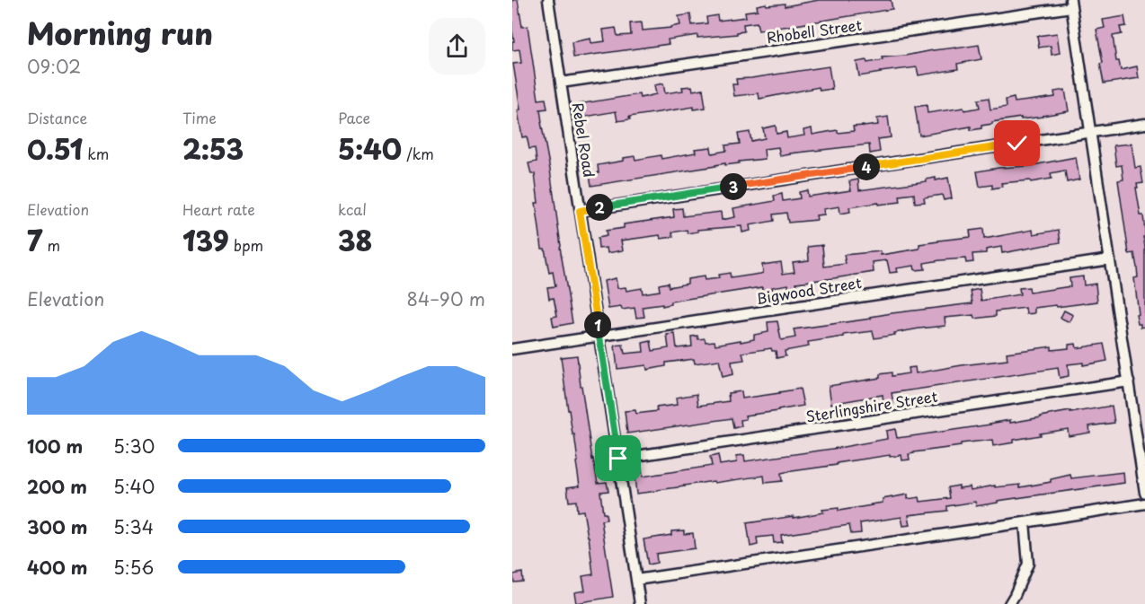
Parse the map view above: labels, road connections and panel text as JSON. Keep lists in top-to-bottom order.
{
  "streets": {
    "street": [
      "Rhobell Street",
      "Rebel Road",
      "Bigwood Street",
      "Sterlingshire Street"
    ]
  },
  "crossings": [
    ["Rhobell Street", "Rebel Road"],
    ["Rebel Road", "Bigwood Street"],
    ["Rebel Road", "Sterlingshire Street"]
  ],
  "page": {
    "heading": ["Morning run", "09:02"],
    "stats": [
      ["Distance", "0.51 km"],
      ["Time", "2:53"],
      ["Pace", "5:40 /km"],
      ["Elevation", "7 m"],
      ["Heart rate", "139 bpm"],
      ["kcal", "38"]
    ],
    "pins": [
      "4",
      "3",
      "2",
      "1"
    ],
    "chart": ["Elevation", "84–90 m"],
    "list": [
      {
        "name": "100 m",
        "note": "5:30"
      },
      {
        "name": "200 m",
        "note": "5:40"
      },
      {
        "name": "300 m",
        "note": "5:34"
      },
      {
        "name": "400 m",
        "note": "5:56"
      }
    ]
  }
}
